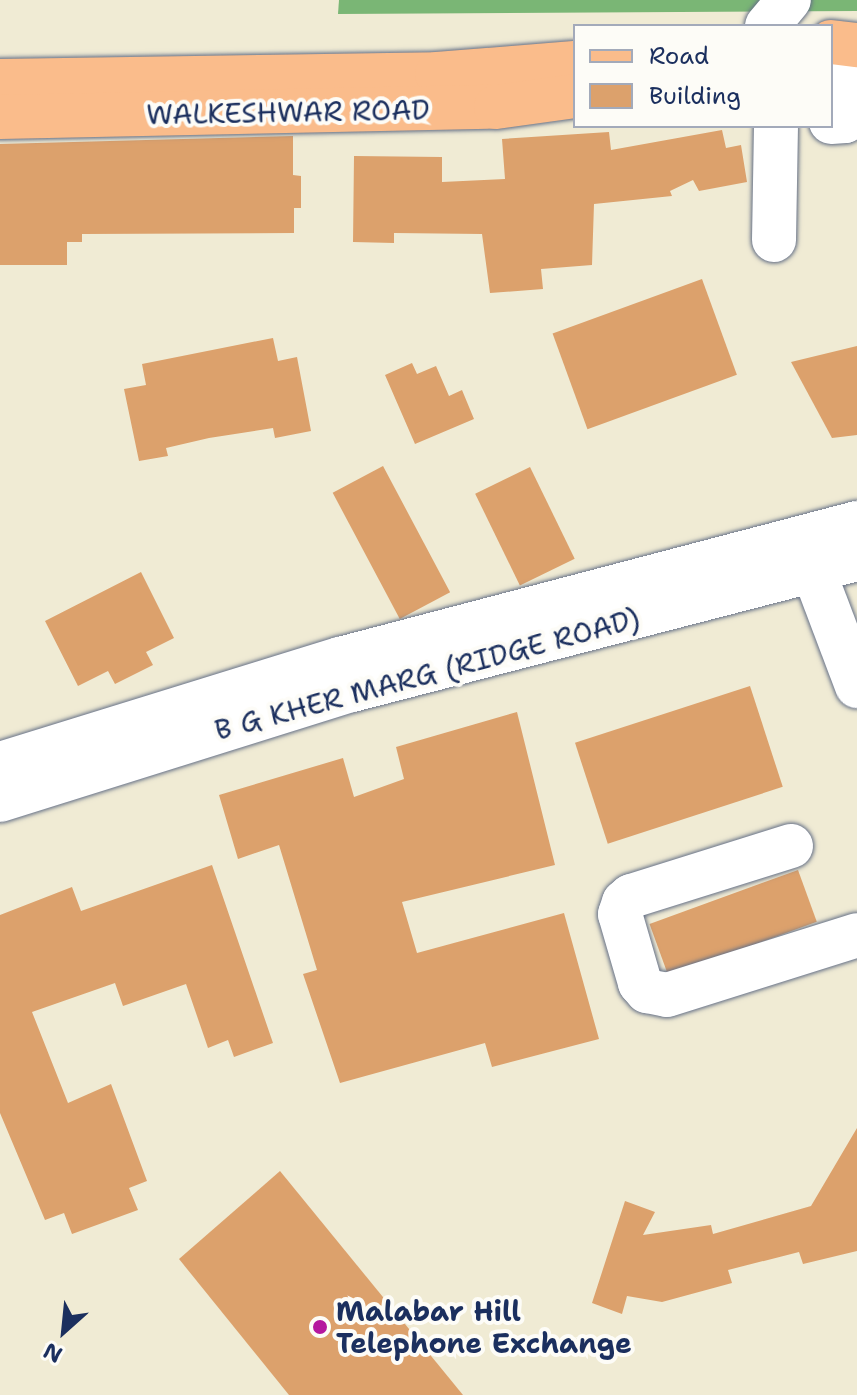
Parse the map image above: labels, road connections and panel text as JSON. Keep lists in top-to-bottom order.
{
  "streets": {
    "main road": ["WALKESHWAR ROAD"],
    "street": ["B G KHER MARG (RIDGE ROAD)"]
  },
  "places": ["Malabar Hill Telephone Exchange"],
  "legend": ["Road", "Building"],
  "north": "bottom left"
}
